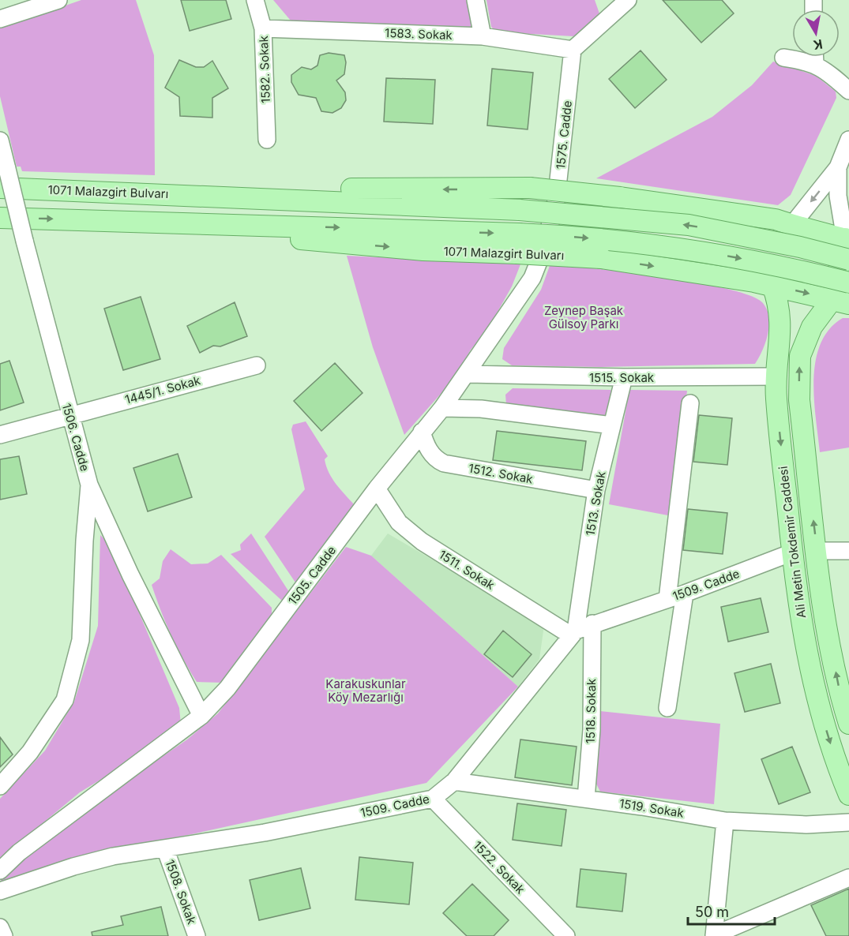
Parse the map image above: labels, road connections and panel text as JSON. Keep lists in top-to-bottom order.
{
  "streets": {
    "main road": ["1071 Malazgirt Bulvarı", "Ali Metin Tokdemir Caddesi"],
    "street": [
      "1583. Sokak",
      "1582. Sokak",
      "1575. Cadde",
      "1515. Sokak",
      "1445/1. Sokak",
      "1506. Cadde",
      "1512. Sokak",
      "1513. Sokak",
      "1511. Sokak",
      "1505. Cadde",
      "1509. Cadde",
      "1518. Sokak",
      "1519. Sokak",
      "1522. Sokak",
      "1508. Sokak"
    ]
  },
  "crossings": [
    ["1583. Sokak", "1582. Sokak"],
    ["1583. Sokak", "1575. Cadde"],
    ["1575. Cadde", "1505. Cadde"],
    ["1071 Malazgirt Bulvarı", "Ali Metin Tokdemir Caddesi"],
    ["1515. Sokak", "1513. Sokak"],
    ["1515. Sokak", "Ali Metin Tokdemir Caddesi"],
    ["1515. Sokak", "1505. Cadde"],
    ["1445/1. Sokak", "1506. Cadde"],
    ["1506. Cadde", "1505. Cadde"],
    ["1512. Sokak", "1513. Sokak"],
    ["1512. Sokak", "1505. Cadde"],
    ["1513. Sokak", "1511. Sokak"],
    ["1513. Sokak", "1509. Cadde"],
    ["Ali Metin Tokdemir Caddesi", "1509. Cadde"],
    ["1511. Sokak", "1505. Cadde"],
    ["1511. Sokak", "1509. Cadde"],
    ["1509. Cadde", "1518. Sokak"],
    ["1509. Cadde", "1519. Sokak"],
    ["1509. Cadde", "1522. Sokak"],
    ["1509. Cadde", "1508. Sokak"],
    ["1518. Sokak", "1519. Sokak"]
  ],
  "parks": ["Zeynep Başak Gülsoy Parkı", "Karakuskunlar Köy Mezarlığı"],
  "scale_bar": "50 m",
  "north": "bottom"
}
